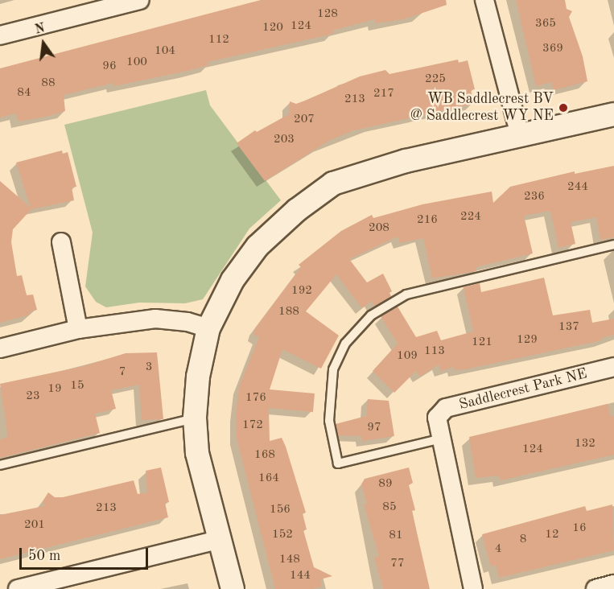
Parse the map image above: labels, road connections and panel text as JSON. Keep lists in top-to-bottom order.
{
  "streets": {
    "street": ["Saddlecrest Park NE"]
  },
  "places": ["WB Saddlecrest BV @ Saddlecrest WY NE"],
  "house_numbers": [
    "128",
    "365",
    "124",
    "120",
    "112",
    "369",
    "104",
    "100",
    "96",
    "225",
    "88",
    "84",
    "217",
    "213",
    "207",
    "203",
    "244",
    "236",
    "224",
    "216",
    "208",
    "192",
    "188",
    "137",
    "129",
    "121",
    "113",
    "109",
    "3",
    "7",
    "15",
    "19",
    "23",
    "176",
    "172",
    "97",
    "132",
    "124",
    "168",
    "164",
    "89",
    "85",
    "213",
    "156",
    "201",
    "16",
    "152",
    "12",
    "81",
    "8",
    "4",
    "148",
    "77",
    "144"
  ],
  "scale_bar": "50 m",
  "north": "top"
}
